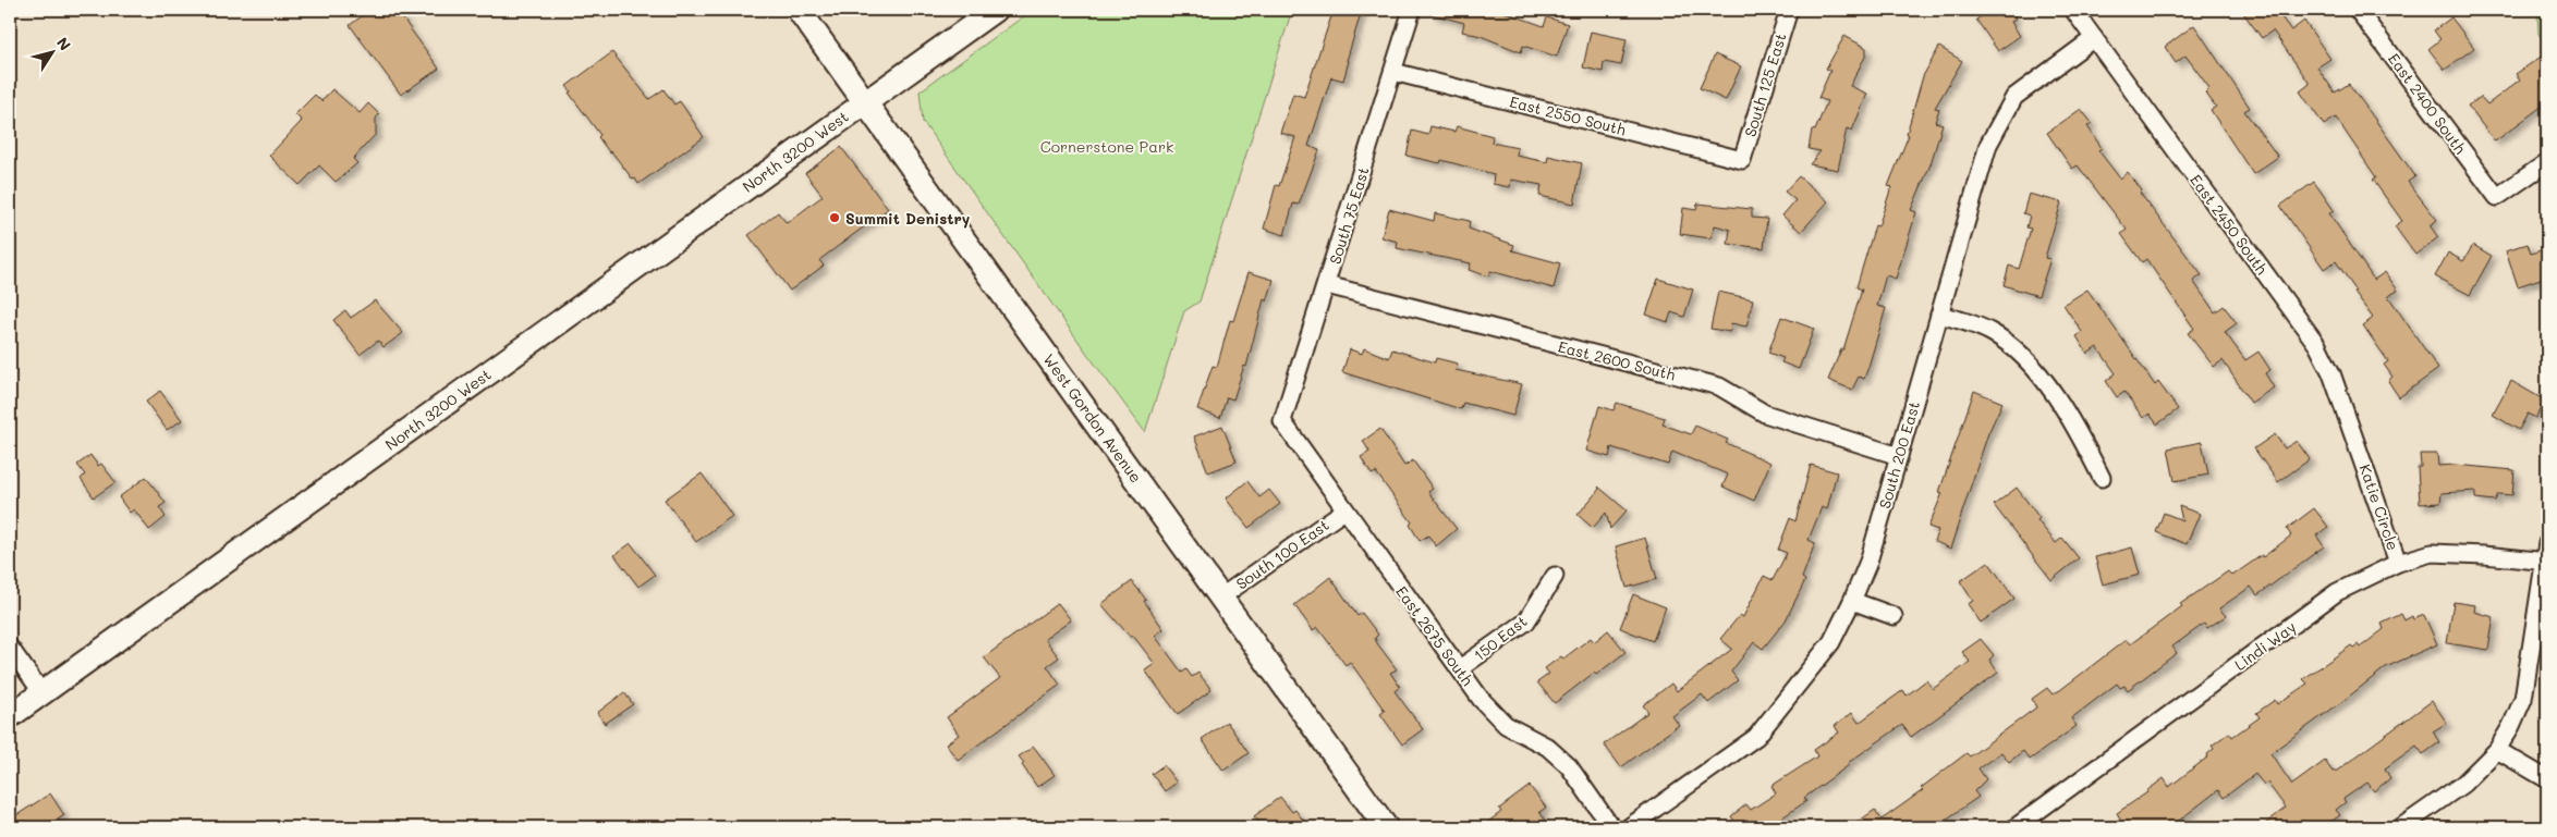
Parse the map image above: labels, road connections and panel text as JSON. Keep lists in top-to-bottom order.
{
  "streets": {
    "street": [
      "South 125 East",
      "East 2400 South",
      "East 2550 South",
      "North 3200 West",
      "South 75 East",
      "East 2450 South",
      "East 2600 South",
      "West Gordon Avenue",
      "South 200 East",
      "Katie Circle",
      "South 100 East",
      "East 2675 South",
      "150 East",
      "Lindi Way"
    ]
  },
  "crossings": [
    ["South 125 East", "East 2550 South"],
    ["East 2550 South", "South 75 East"],
    ["North 3200 West", "West Gordon Avenue"],
    ["South 75 East", "East 2600 South"],
    ["South 75 East", "East 2675 South"],
    ["East 2450 South", "South 200 East"],
    ["East 2450 South", "Katie Circle"],
    ["East 2600 South", "South 200 East"],
    ["West Gordon Avenue", "South 100 East"],
    ["Katie Circle", "Lindi Way"],
    ["South 100 East", "East 2675 South"],
    ["East 2675 South", "150 East"]
  ],
  "parks": ["Cornerstone Park"],
  "places": ["Summit Denistry"],
  "north": "top right"
}
